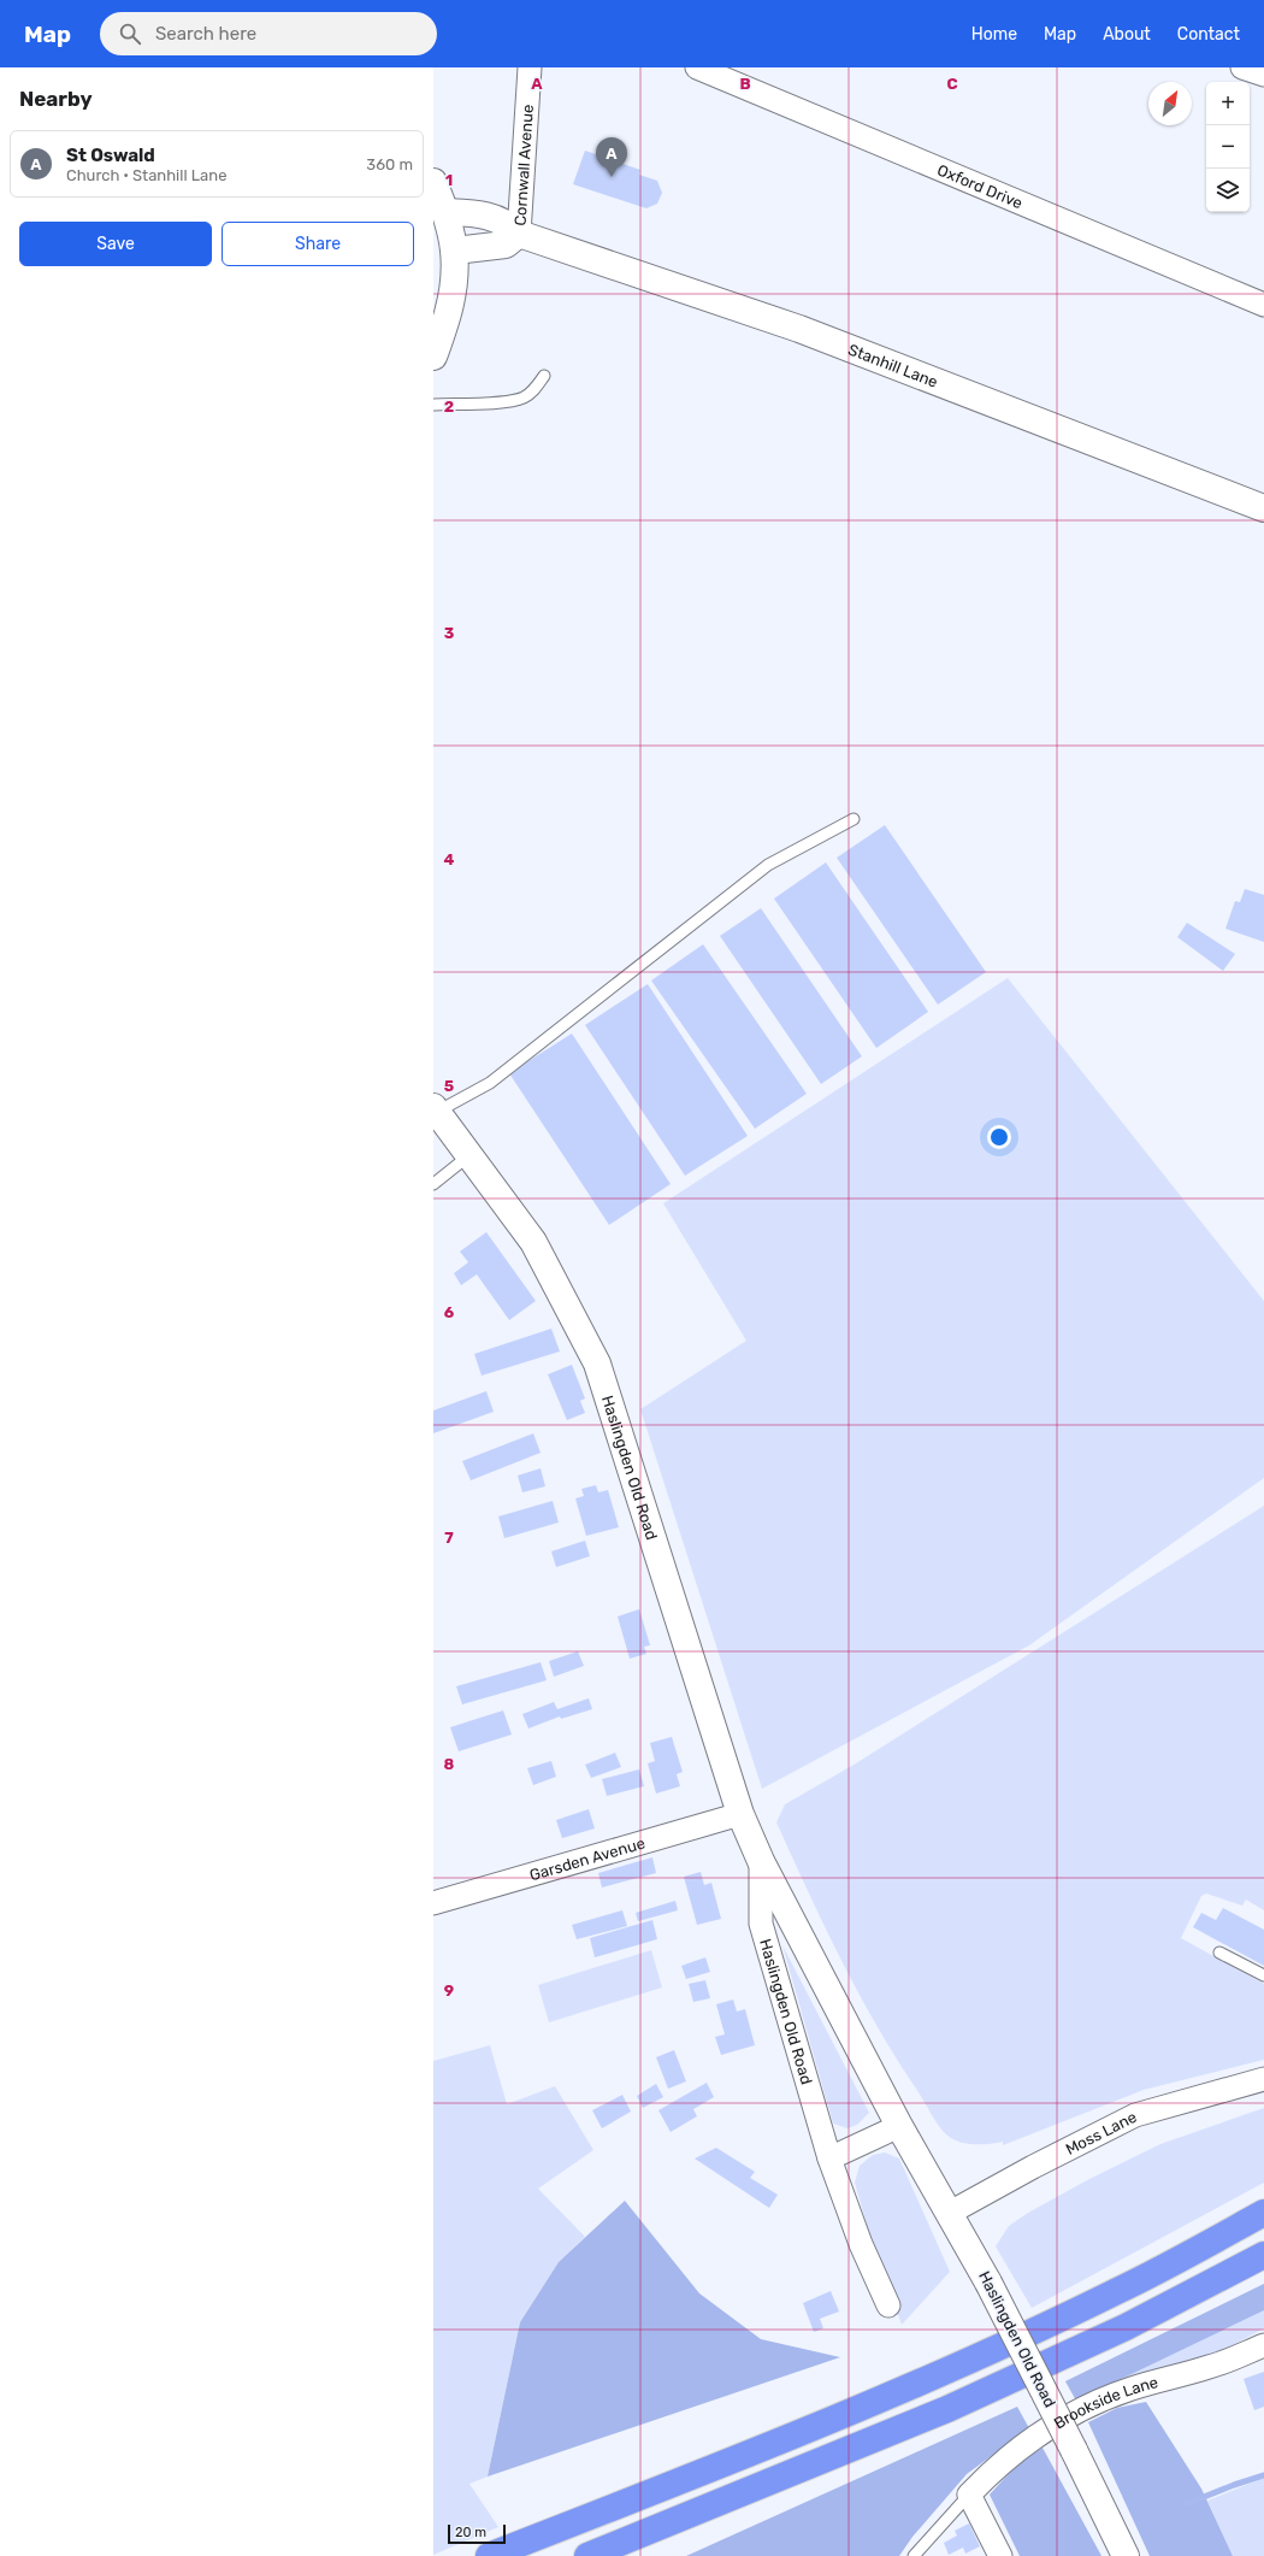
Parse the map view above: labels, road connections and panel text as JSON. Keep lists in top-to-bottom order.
{
  "streets": {
    "main road": ["Stanhill Lane", "Haslingden Old Road"],
    "street": [
      "Cornwall Avenue",
      "Oxford Drive",
      "Garsden Avenue",
      "Moss Lane",
      "Brookside Lane"
    ]
  },
  "crossings": [
    ["Cornwall Avenue", "Stanhill Lane"],
    ["Haslingden Old Road", "Garsden Avenue"],
    ["Haslingden Old Road", "Moss Lane"]
  ],
  "scale_bar": "20 m",
  "north": "top right",
  "page": {
    "header": "Map",
    "search": "Search here",
    "nav": [
      "Home",
      "Map",
      "About",
      "Contact"
    ],
    "heading": "Nearby",
    "map_buttons": ["+", "−"],
    "list": [
      {
        "mark": "A",
        "name": "St Oswald",
        "note": "Church · Stanhill Lane",
        "value": "360 m"
      }
    ],
    "pins": "A",
    "buttons": ["Save", "Share"],
    "scale": "20 m"
  },
  "grid": {
    "columns": ["A", "B", "C"],
    "rows": [
      "1",
      "2",
      "3",
      "4",
      "5",
      "6",
      "7",
      "8",
      "9"
    ]
  }
}
